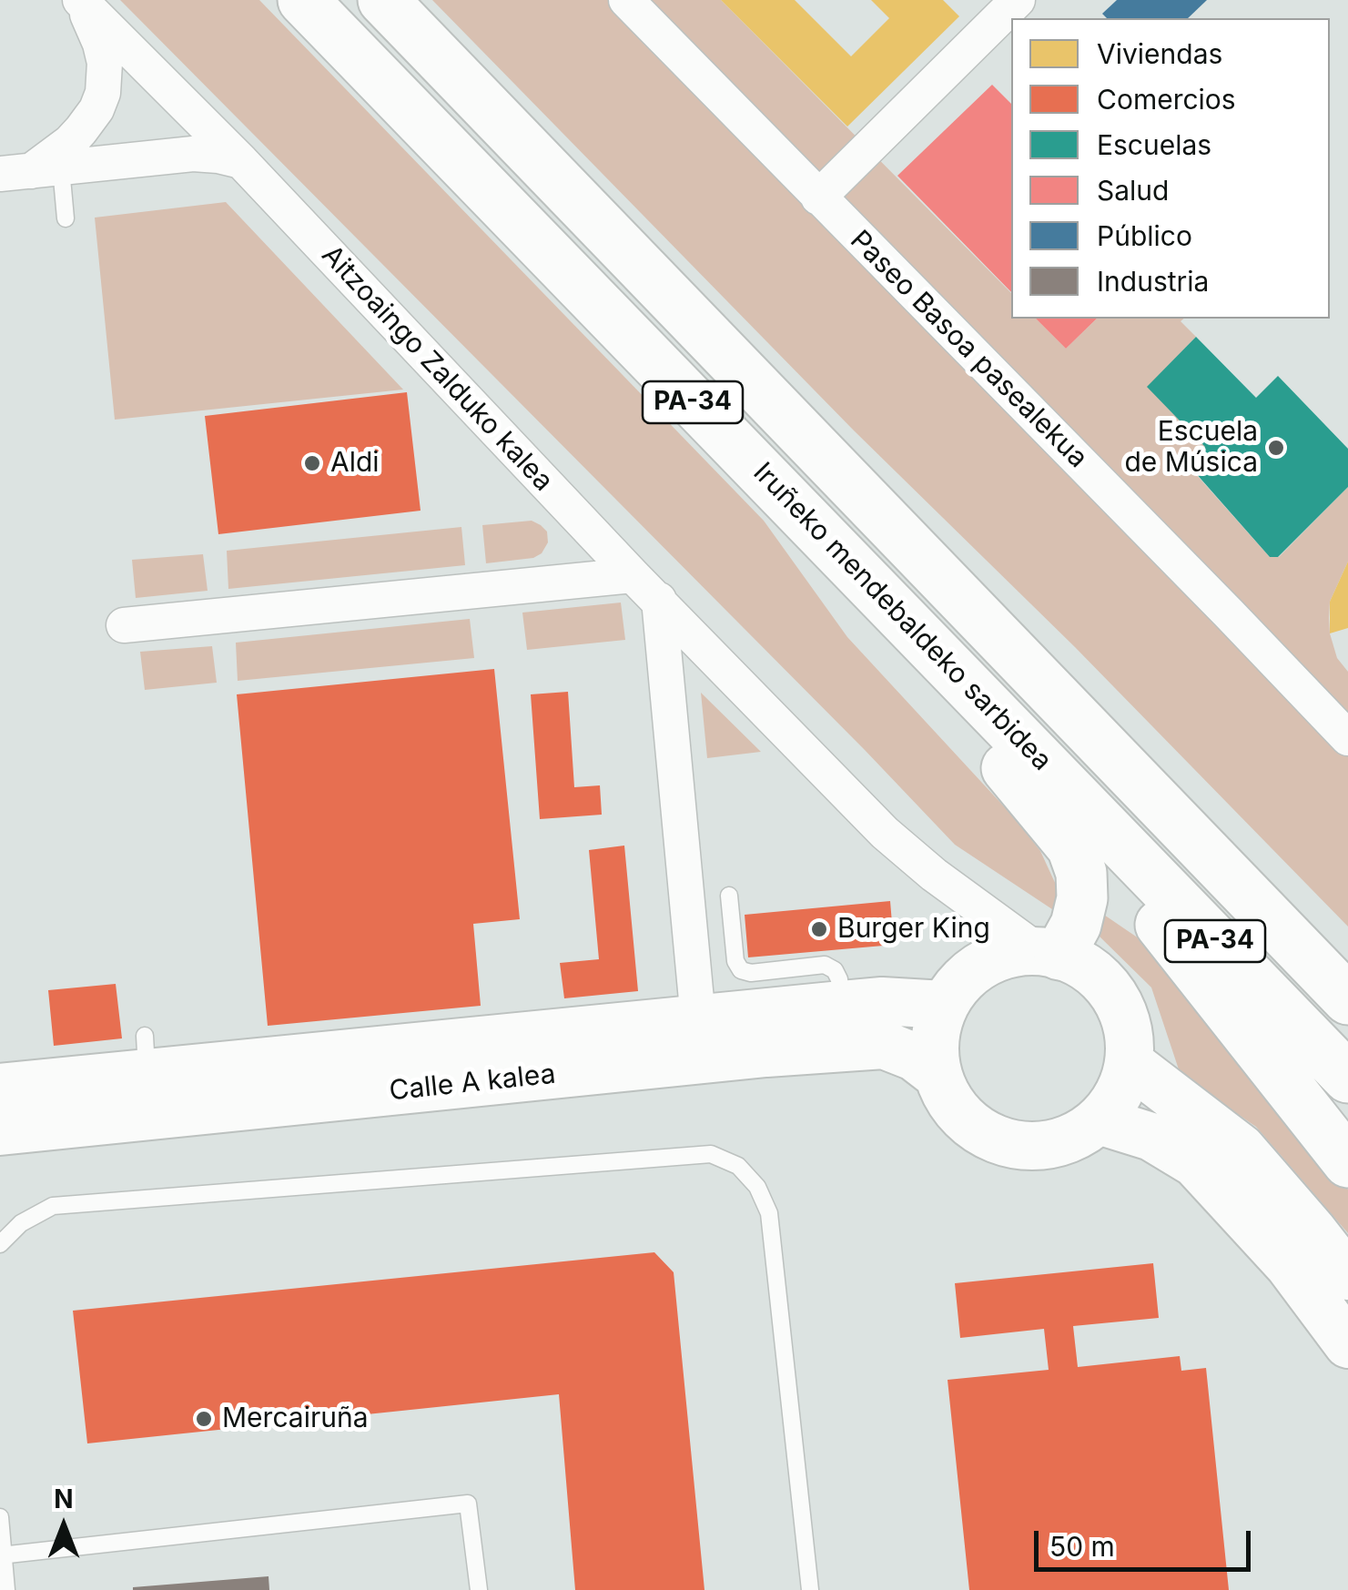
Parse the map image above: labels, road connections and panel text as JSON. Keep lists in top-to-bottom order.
{
  "streets": {
    "highway": ["PA-34", "Iruñeko mendebaldeko sarbidea"],
    "street": ["Paseo Basoa pasealekua", "Aitzoaingo Zalduko kalea", "Calle A kalea"]
  },
  "crossings": [
    ["Aitzoaingo Zalduko kalea", "Calle A kalea"]
  ],
  "places": [
    "Escuela de Música",
    "Aldi",
    "Burger King",
    "Mercairuña"
  ],
  "legend": [
    "Viviendas",
    "Comercios",
    "Escuelas",
    "Salud",
    "Público",
    "Industria"
  ],
  "scale_bar": "50 m",
  "north": "top"
}
